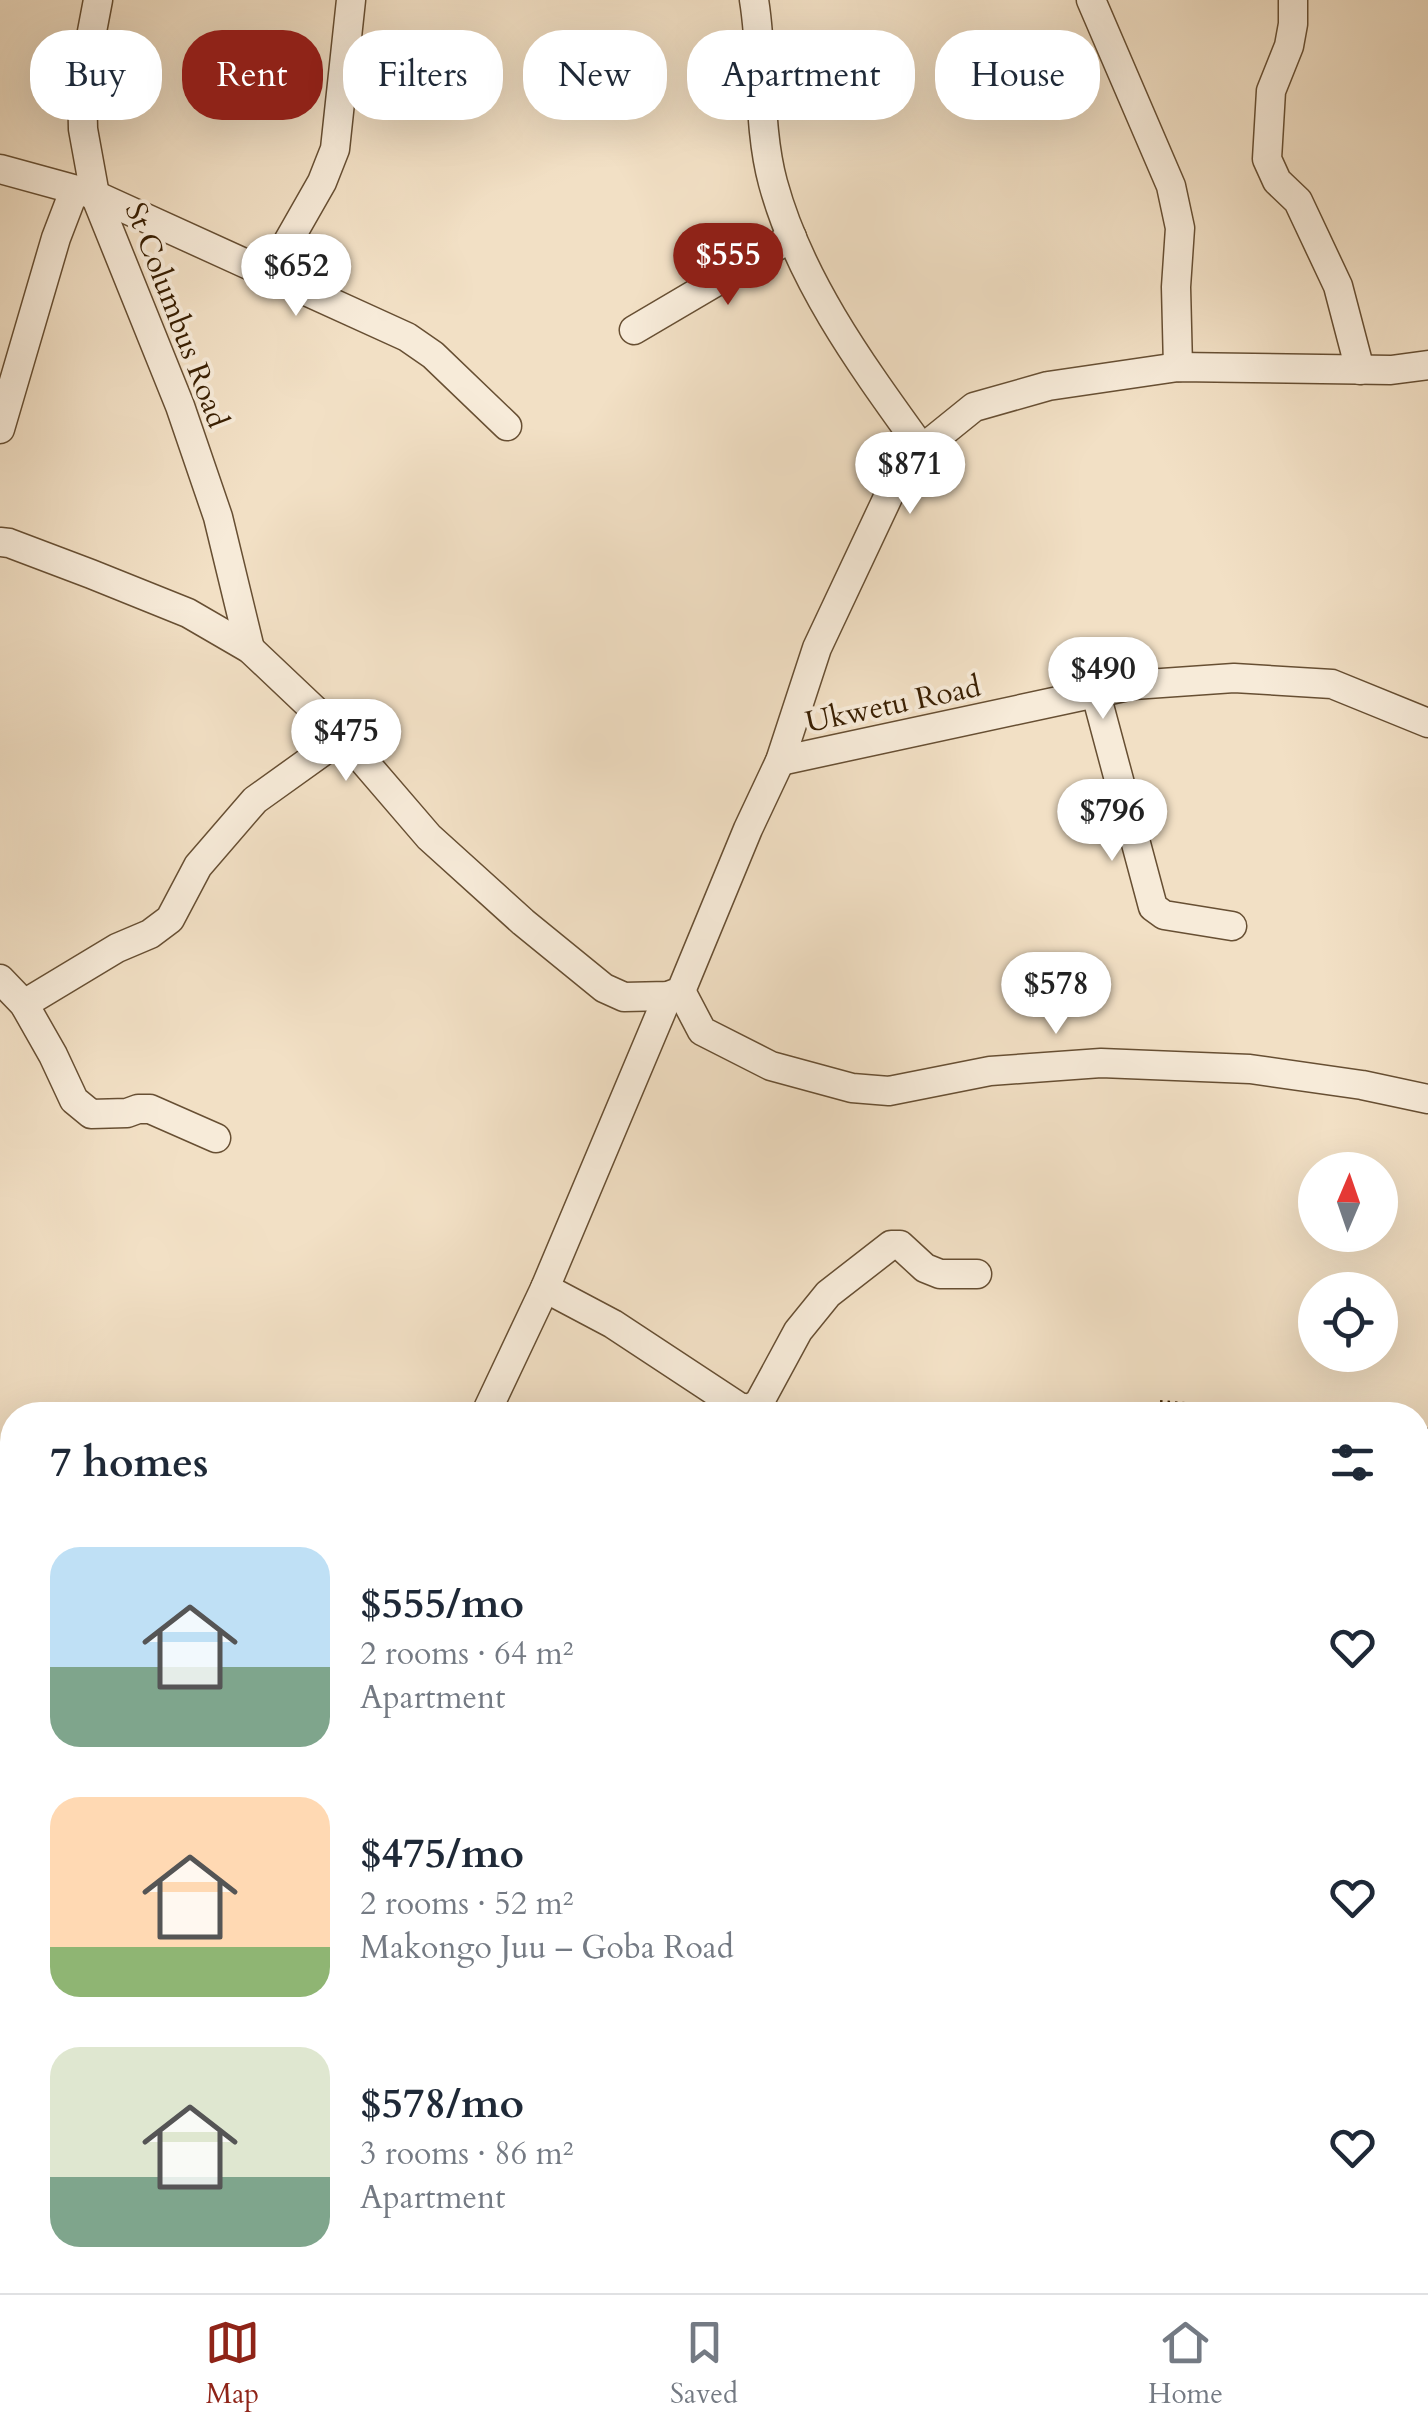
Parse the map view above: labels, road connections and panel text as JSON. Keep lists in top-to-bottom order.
{
  "streets": {
    "street": ["St Columbus Road", "Ukwetu Road"]
  },
  "north": "top",
  "page": {
    "chip": [
      "Buy",
      "Rent",
      "Filters",
      "New",
      "Apartment",
      "House"
    ],
    "price": [
      "$555",
      "$652",
      "$871",
      "$490",
      "$475",
      "$796",
      "$578"
    ],
    "heading": "7 homes",
    "list": [
      {
        "name": "$555/mo",
        "note": "2 rooms · 64 m² · Apartment"
      },
      {
        "name": "$475/mo",
        "note": "2 rooms · 52 m² · Makongo Juu – Goba Road"
      },
      {
        "name": "$578/mo",
        "note": "3 rooms · 86 m² · Apartment"
      }
    ],
    "tabs": ["Map", "Saved", "Home"]
  }
}
